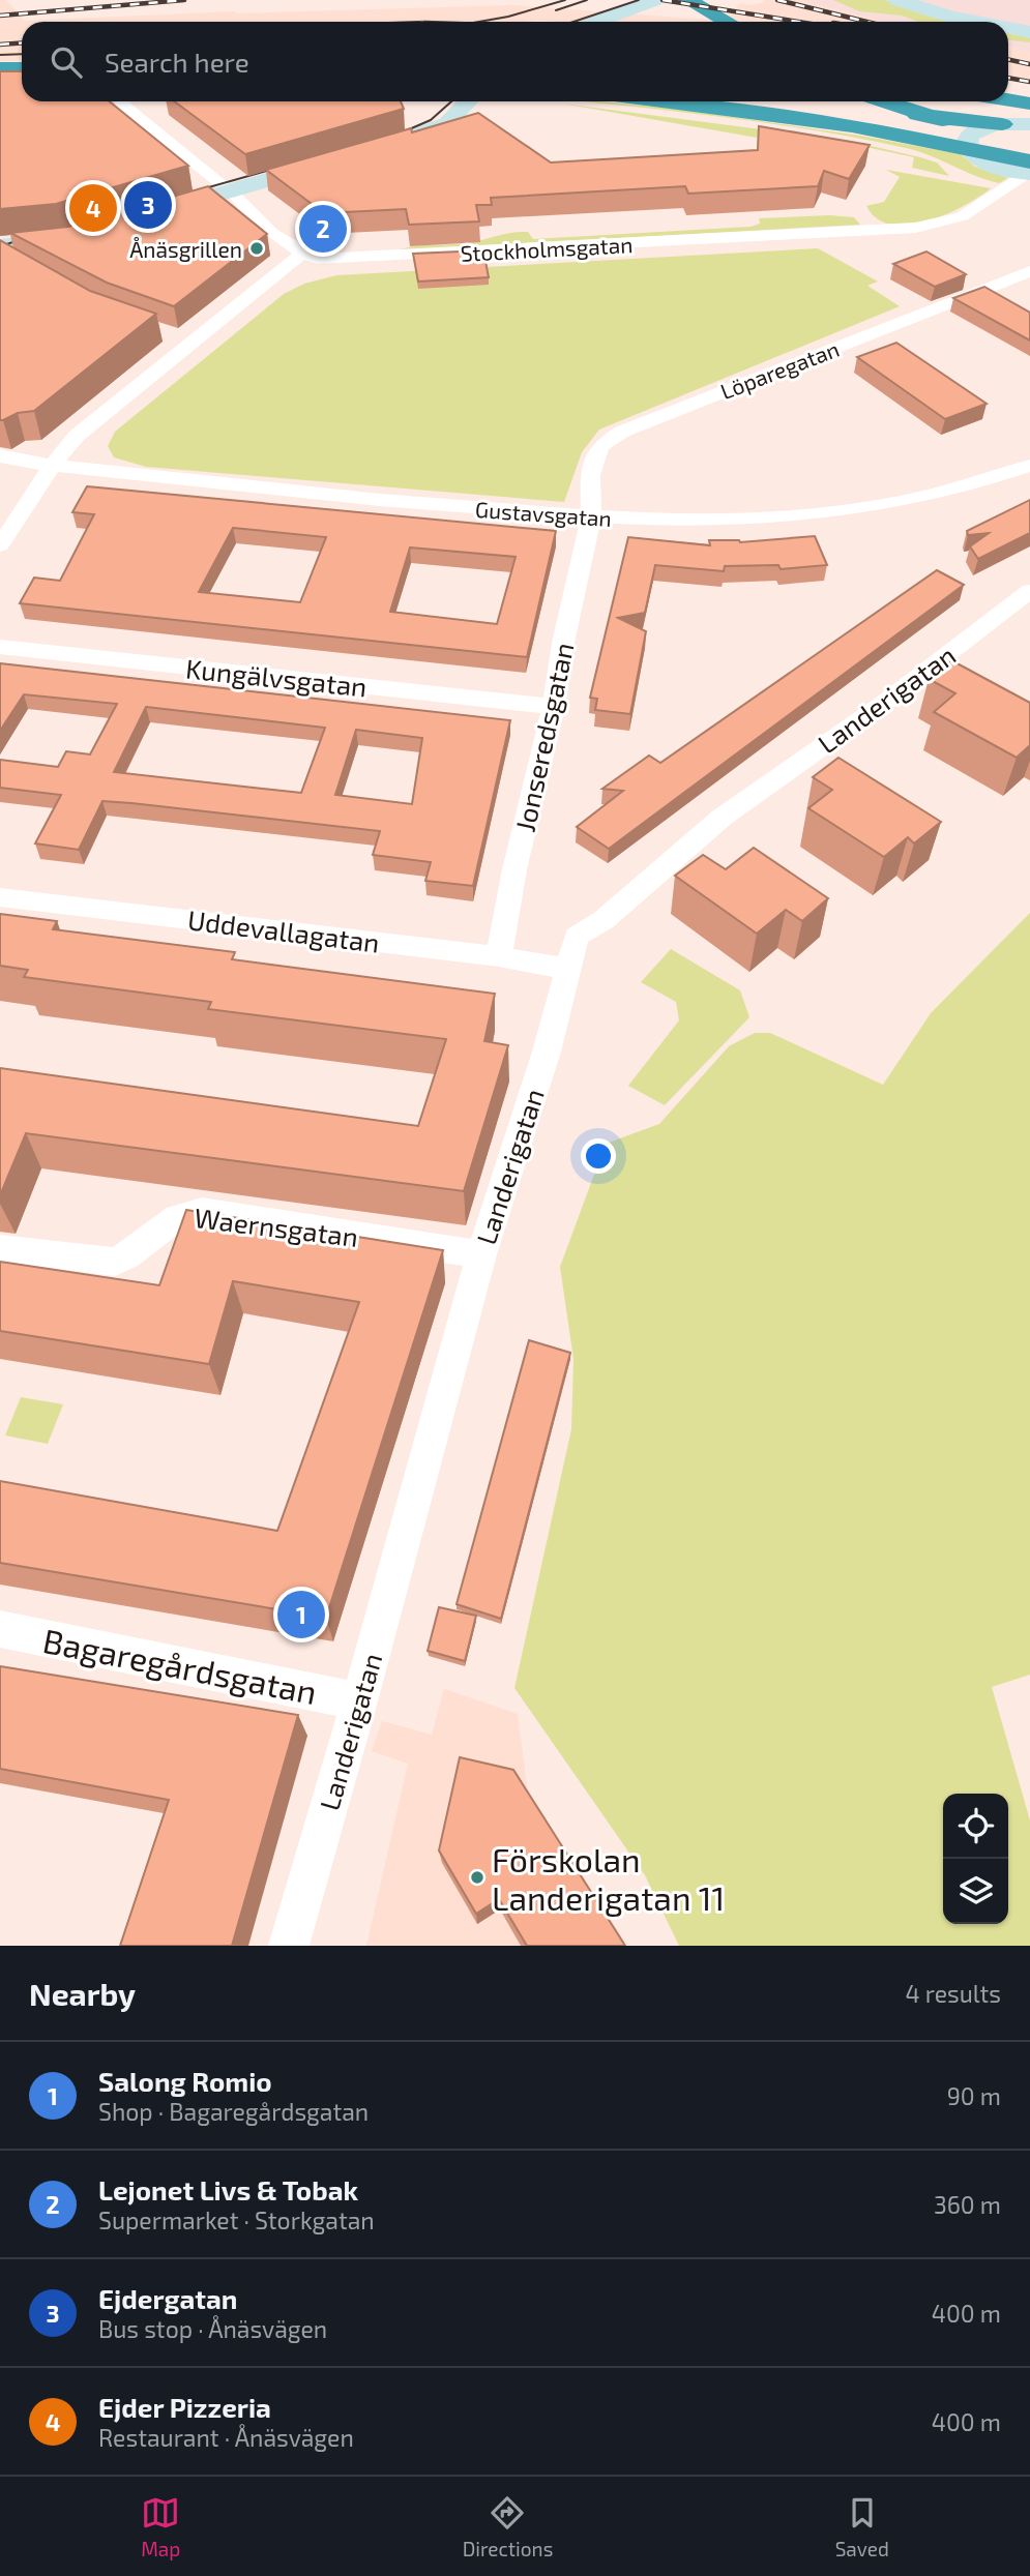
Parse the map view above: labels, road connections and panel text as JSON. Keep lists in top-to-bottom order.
{
  "streets": {
    "street": [
      "Stockholmsgatan",
      "Löparegatan",
      "Gustavsgatan",
      "Kungälvsgatan",
      "Landerigatan",
      "Jonseredsgatan",
      "Uddevallagatan",
      "Waernsgatan",
      "Bagaregårdsgatan"
    ]
  },
  "crossings": [
    ["Löparegatan", "Gustavsgatan"],
    ["Löparegatan", "Jonseredsgatan"],
    ["Gustavsgatan", "Jonseredsgatan"],
    ["Kungälvsgatan", "Jonseredsgatan"],
    ["Landerigatan", "Uddevallagatan"],
    ["Landerigatan", "Waernsgatan"],
    ["Landerigatan", "Bagaregårdsgatan"],
    ["Jonseredsgatan", "Uddevallagatan"]
  ],
  "places": ["Ånäsgrillen", "Förskolan Landerigatan 11"],
  "page": {
    "search": "Search here",
    "pins": [
      "3",
      "4",
      "2",
      "1"
    ],
    "heading": ["Nearby", "4 results"],
    "list": [
      {
        "mark": "1",
        "name": "Salong Romio",
        "note": "Shop · Bagaregårdsgatan",
        "value": "90 m"
      },
      {
        "mark": "2",
        "name": "Lejonet Livs & Tobak",
        "note": "Supermarket · Storkgatan",
        "value": "360 m"
      },
      {
        "mark": "3",
        "name": "Ejdergatan",
        "note": "Bus stop · Ånäsvägen",
        "value": "400 m"
      },
      {
        "mark": "4",
        "name": "Ejder Pizzeria",
        "note": "Restaurant · Ånäsvägen",
        "value": "400 m"
      }
    ],
    "nav": ["Map", "Directions", "Saved"]
  }
}
